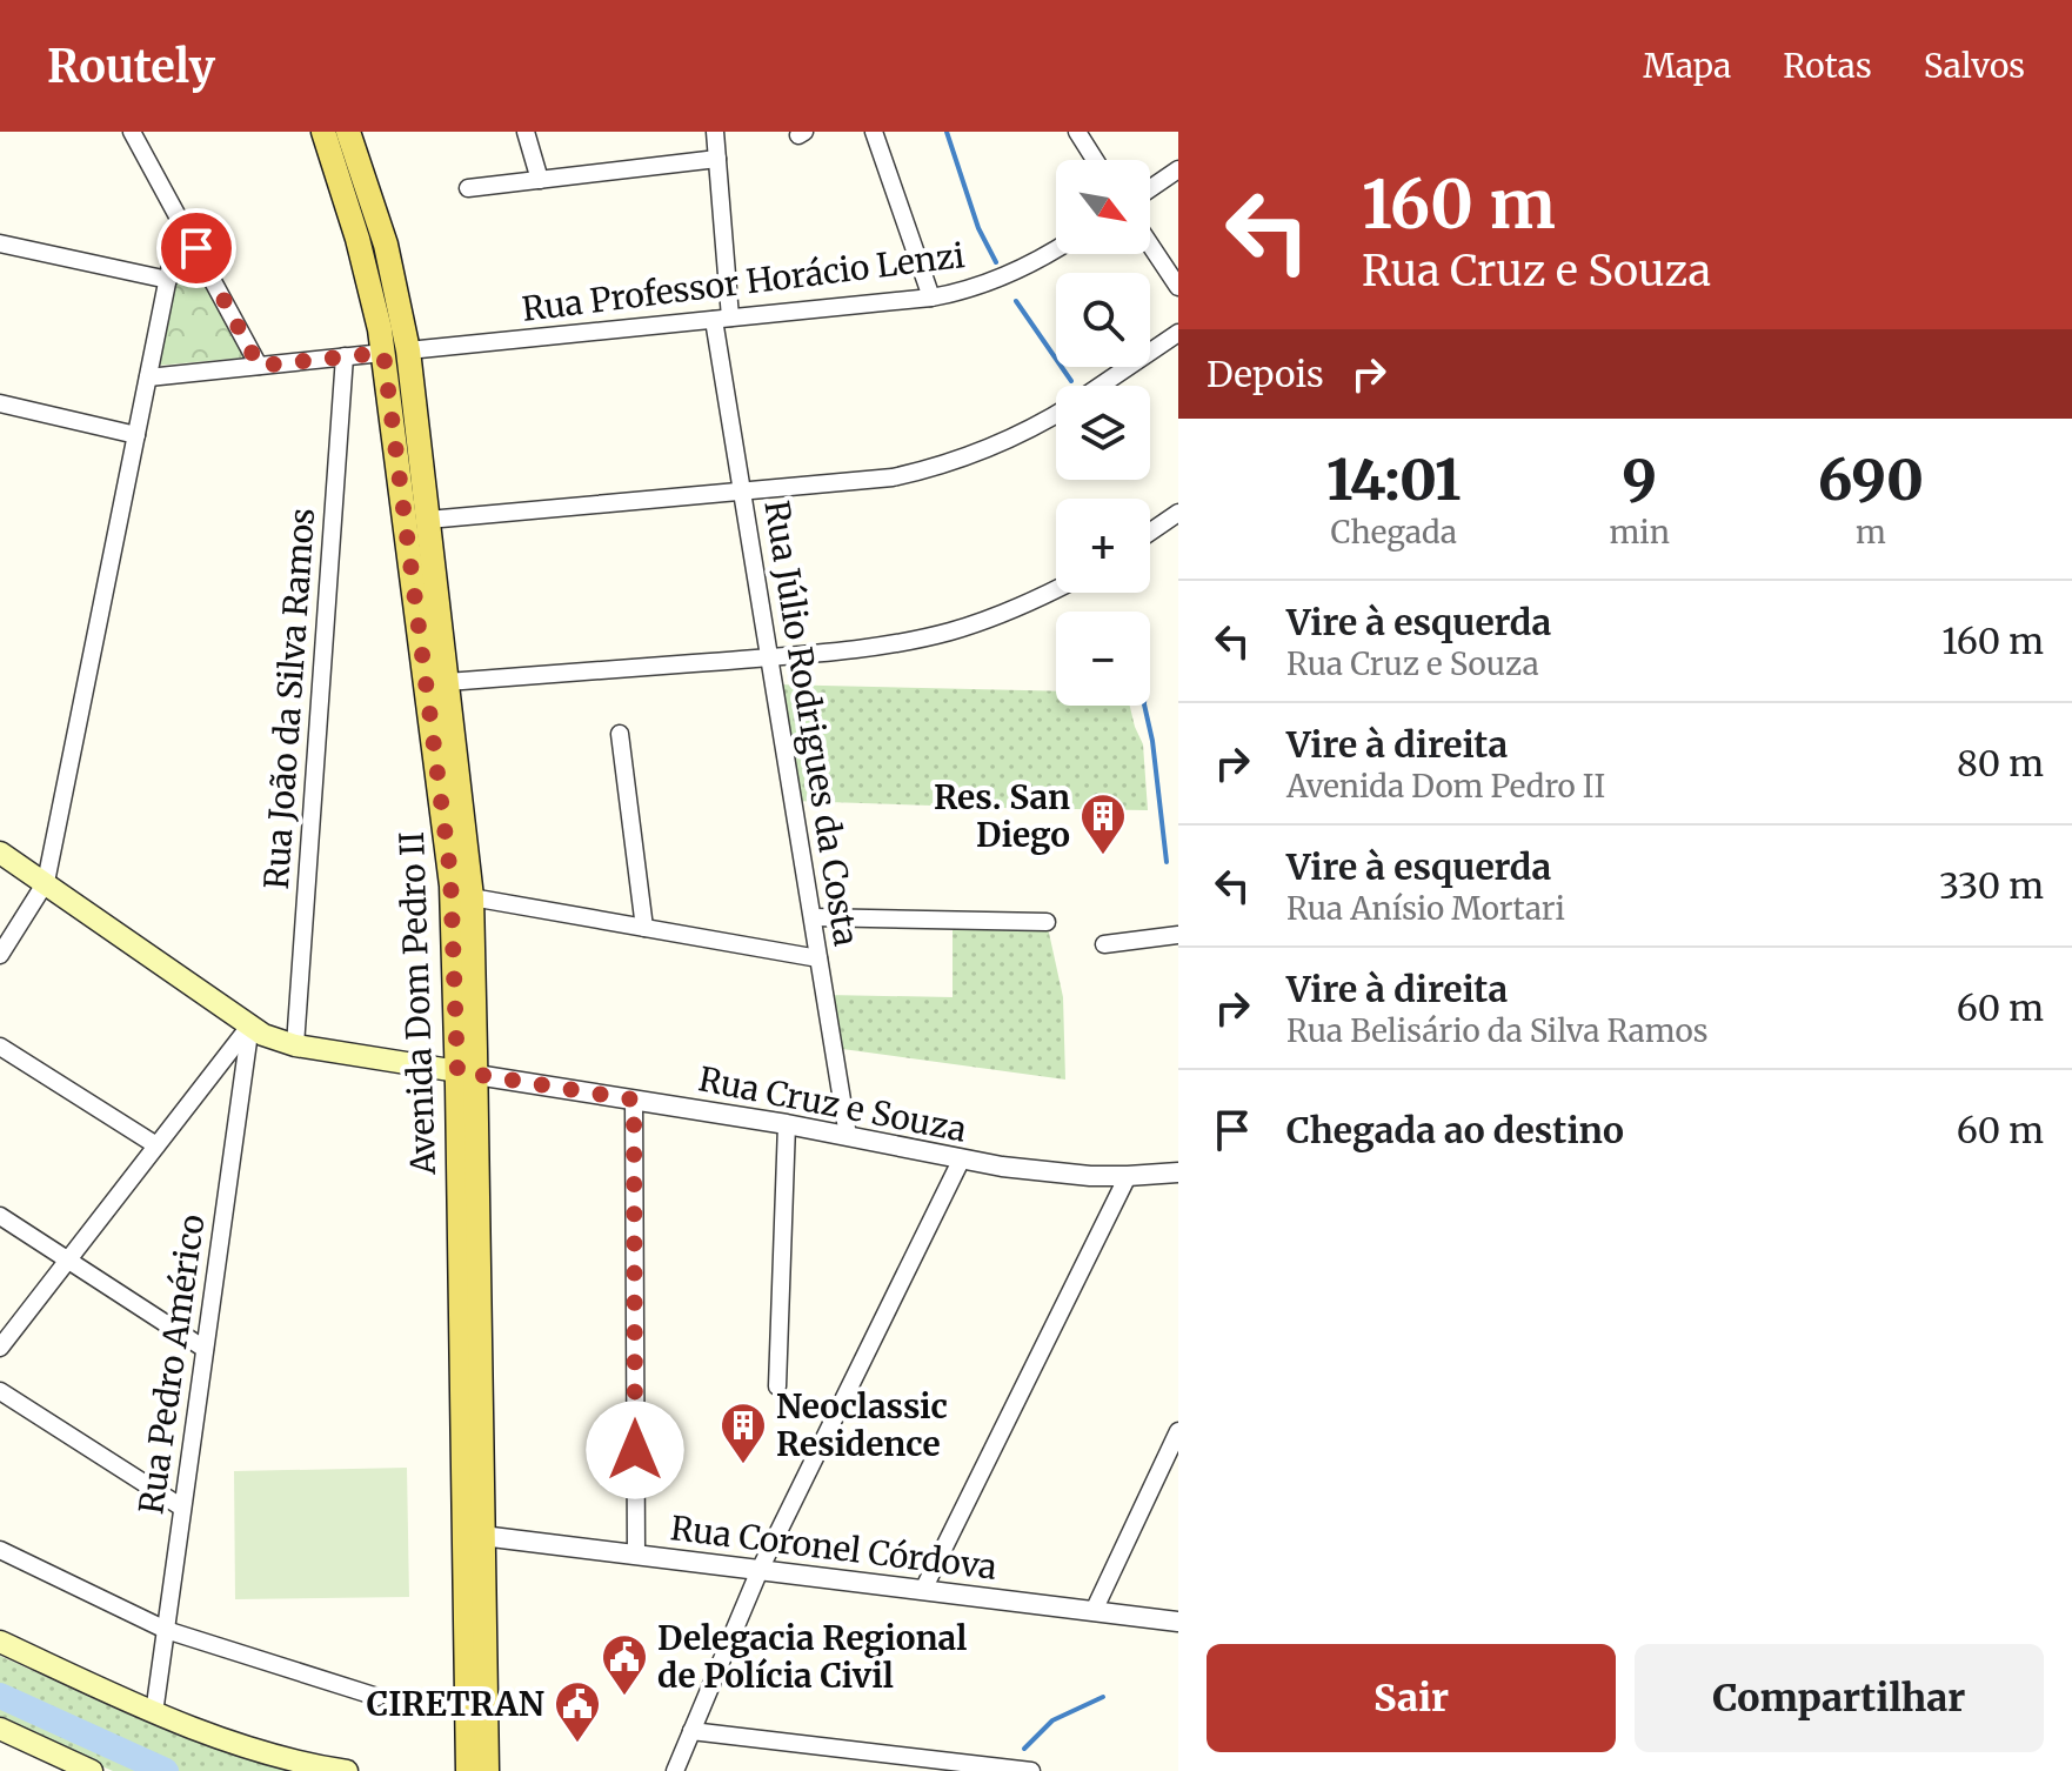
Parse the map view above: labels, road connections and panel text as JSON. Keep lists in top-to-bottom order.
{
  "streets": {
    "main road": ["Avenida Dom Pedro II"],
    "street": [
      "Rua Professor Horácio Lenzi",
      "Rua João da Silva Ramos",
      "Rua Júlio Rodrigues da Costa",
      "Rua Cruz e Souza",
      "Rua Pedro Américo",
      "Rua Coronel Córdova"
    ]
  },
  "crossings": [
    ["Rua Professor Horácio Lenzi", "Rua Júlio Rodrigues da Costa"],
    ["Rua Professor Horácio Lenzi", "Avenida Dom Pedro II"],
    ["Rua Júlio Rodrigues da Costa", "Rua Cruz e Souza"],
    ["Avenida Dom Pedro II", "Rua Cruz e Souza"],
    ["Avenida Dom Pedro II", "Rua Coronel Córdova"]
  ],
  "places": {
    "building": ["Res. San Diego", "Neoclassic Residence"],
    "public building": ["Delegacia Regional de Polícia Civil", "CIRETRAN"]
  },
  "north": "bottom right",
  "page": {
    "header": "Routely",
    "nav": ["Mapa", "Rotas", "Salvos"],
    "turn": ["160 m", "Rua Cruz e Souza"],
    "map_buttons": ["+", "−"],
    "then": "Depois",
    "eta": [
      "14:01",
      "Chegada",
      "9",
      "min",
      "690",
      "m"
    ],
    "list": [
      {
        "name": "Vire à esquerda",
        "note": "Rua Cruz e Souza",
        "value": "160 m"
      },
      {
        "name": "Vire à direita",
        "note": "Avenida Dom Pedro II",
        "value": "80 m"
      },
      {
        "name": "Vire à esquerda",
        "note": "Rua Anísio Mortari",
        "value": "330 m"
      },
      {
        "name": "Vire à direita",
        "note": "Rua Belisário da Silva Ramos",
        "value": "60 m"
      },
      {
        "name": "Chegada ao destino",
        "value": "60 m"
      }
    ],
    "buttons": ["Sair", "Compartilhar"]
  }
}
